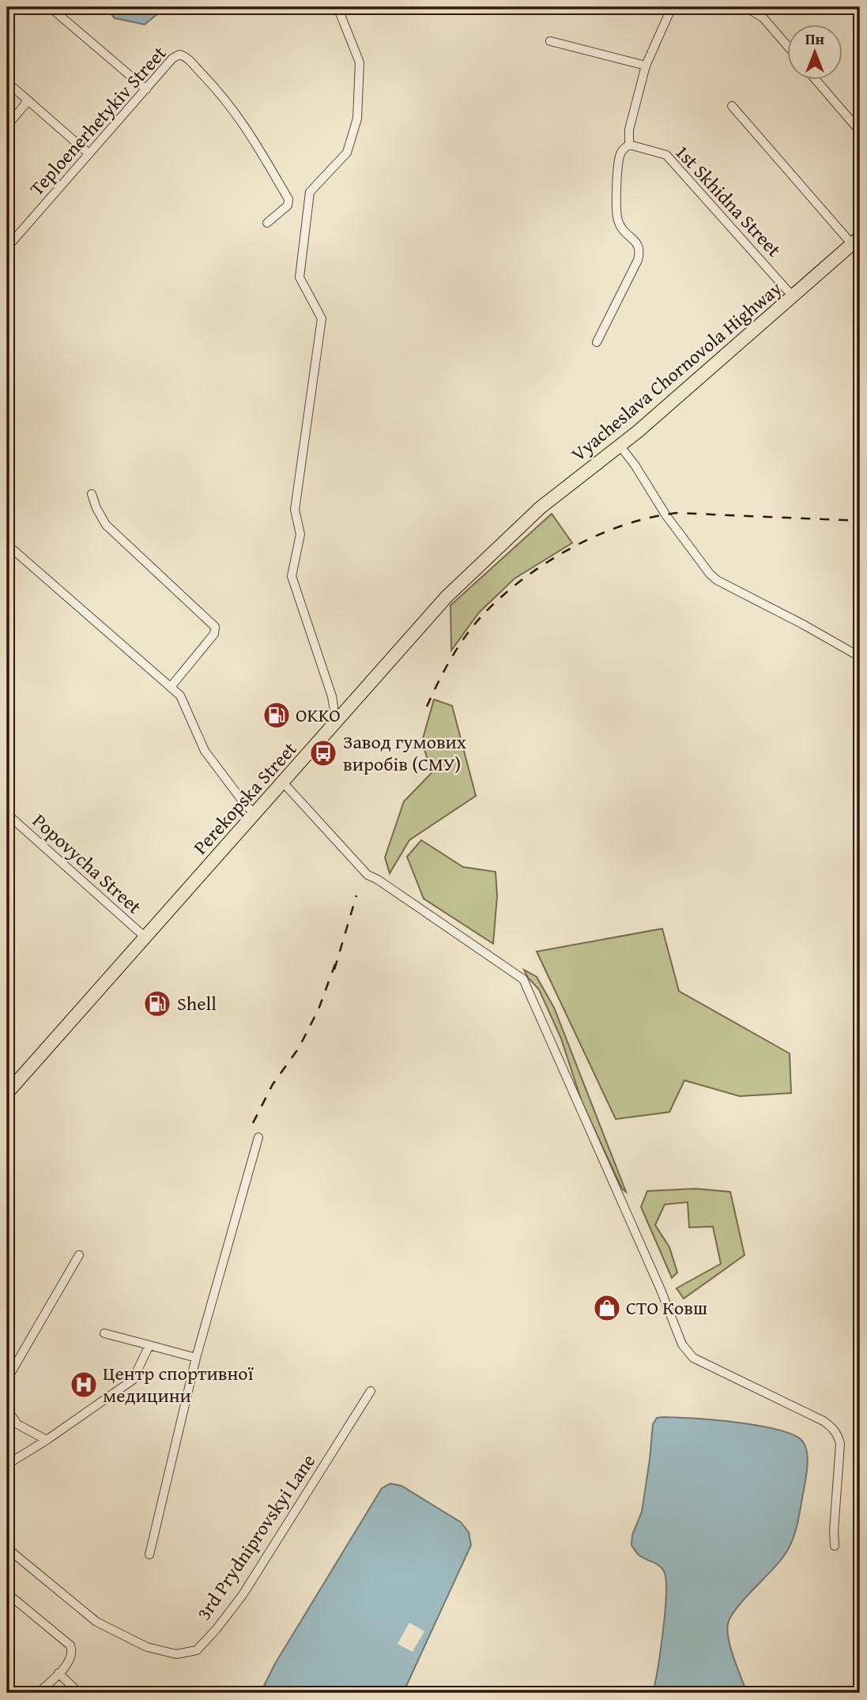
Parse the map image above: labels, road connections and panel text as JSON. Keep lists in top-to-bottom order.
{
  "streets": {
    "main road": ["Vyacheslava Chornovola Highway", "Perekopska Street"],
    "street": [
      "Teploenerhetykiv Street",
      "1st Skhidna Street",
      "Popovycha Street",
      "3rd Prydniprovskyi Lane"
    ]
  },
  "crossings": [
    ["1st Skhidna Street", "Vyacheslava Chornovola Highway"],
    ["Vyacheslava Chornovola Highway", "Perekopska Street"],
    ["Perekopska Street", "Popovycha Street"]
  ],
  "places": {
    "fuel station": ["OKKO", "Shell"],
    "bus stop": ["Завод гумових виробів (СМУ)"],
    "shop": ["СТО Ковш"],
    "hospital": ["Центр спортивної медицини"]
  },
  "north": "top"
}
